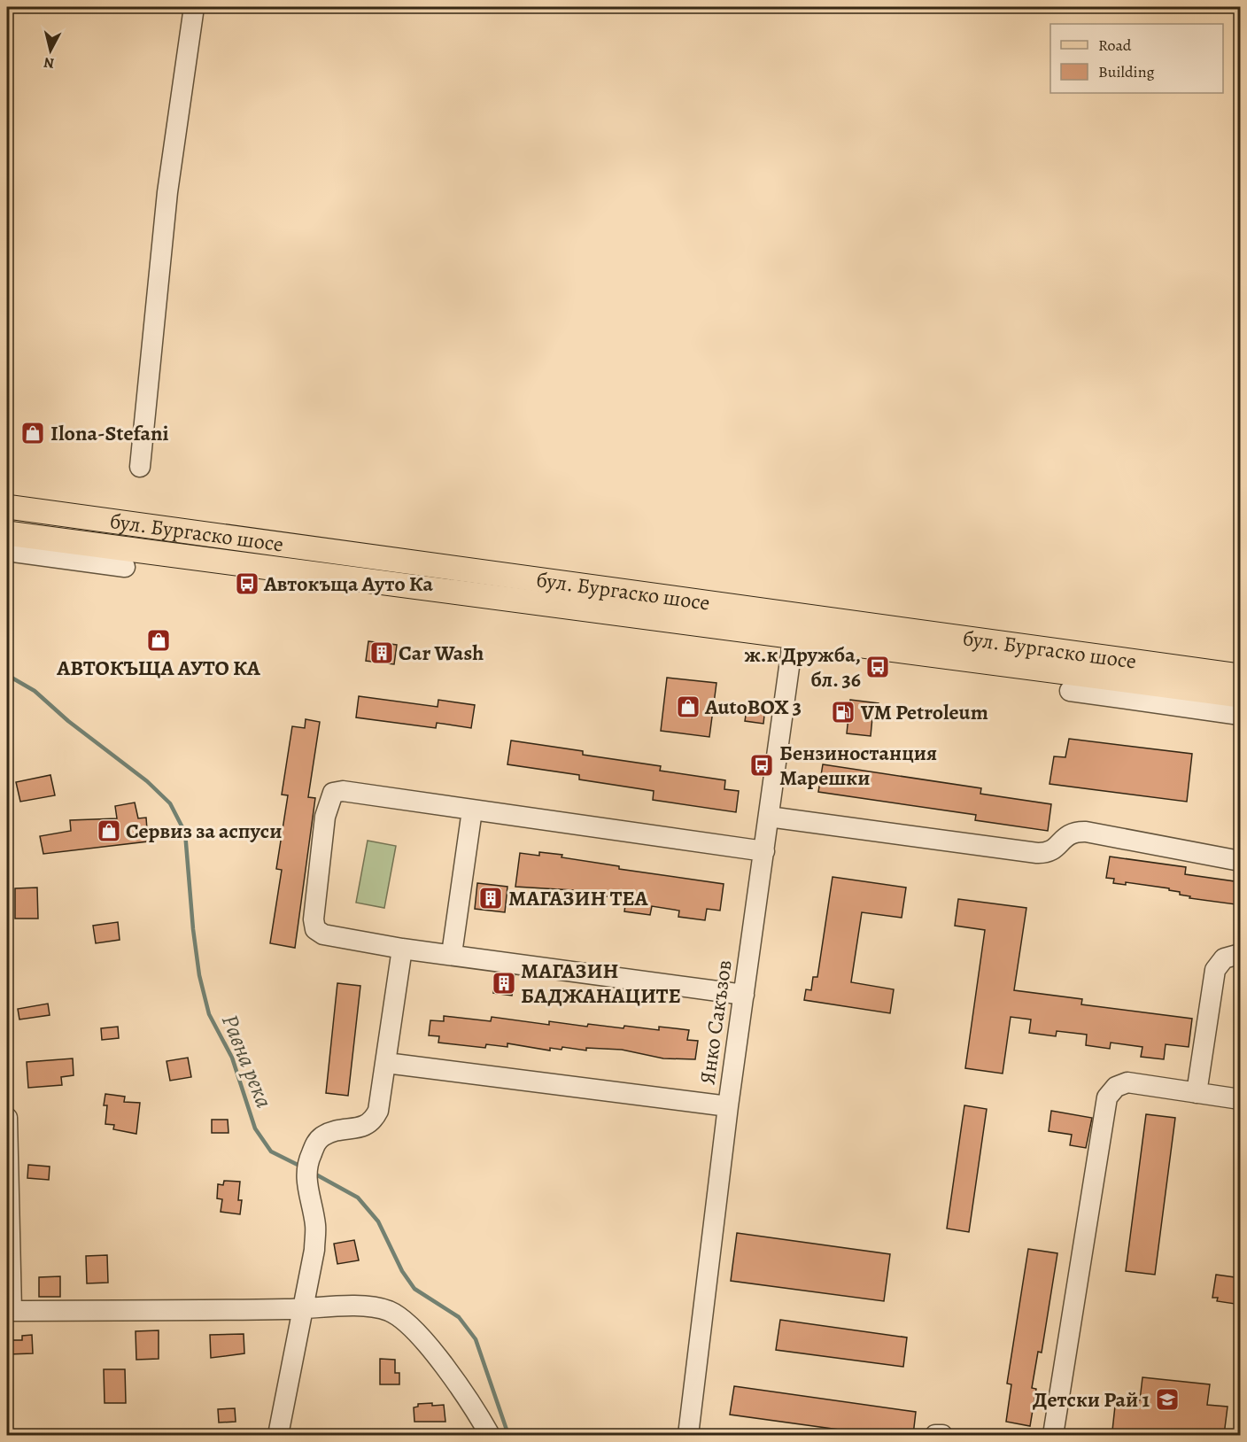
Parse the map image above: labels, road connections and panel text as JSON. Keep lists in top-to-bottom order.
{
  "streets": {
    "main road": ["бул. Бургаско шосе"],
    "street": ["Янко Сакъзов"]
  },
  "crossings": [
    ["бул. Бургаско шосе", "Янко Сакъзов"]
  ],
  "water": ["Равна река"],
  "places": {
    "shop": [
      "Ilona-Stefani",
      "АВТОКЪЩА АУТО КА",
      "AutoBOX 3",
      "Сервиз за аспуси"
    ],
    "bus stop": ["Автокъща Ауто Ка", "ж.к Дружба, бл. 36", "Бензиностанция Марешки"],
    "building": ["Car Wash", "МАГАЗИН ТЕА", "МАГАЗИН БАДЖАНАЦИТЕ"],
    "fuel station": ["VM Petroleum"],
    "school or university": ["Детски Рай 1"]
  },
  "legend": ["Road", "Building"],
  "north": "bottom"
}
